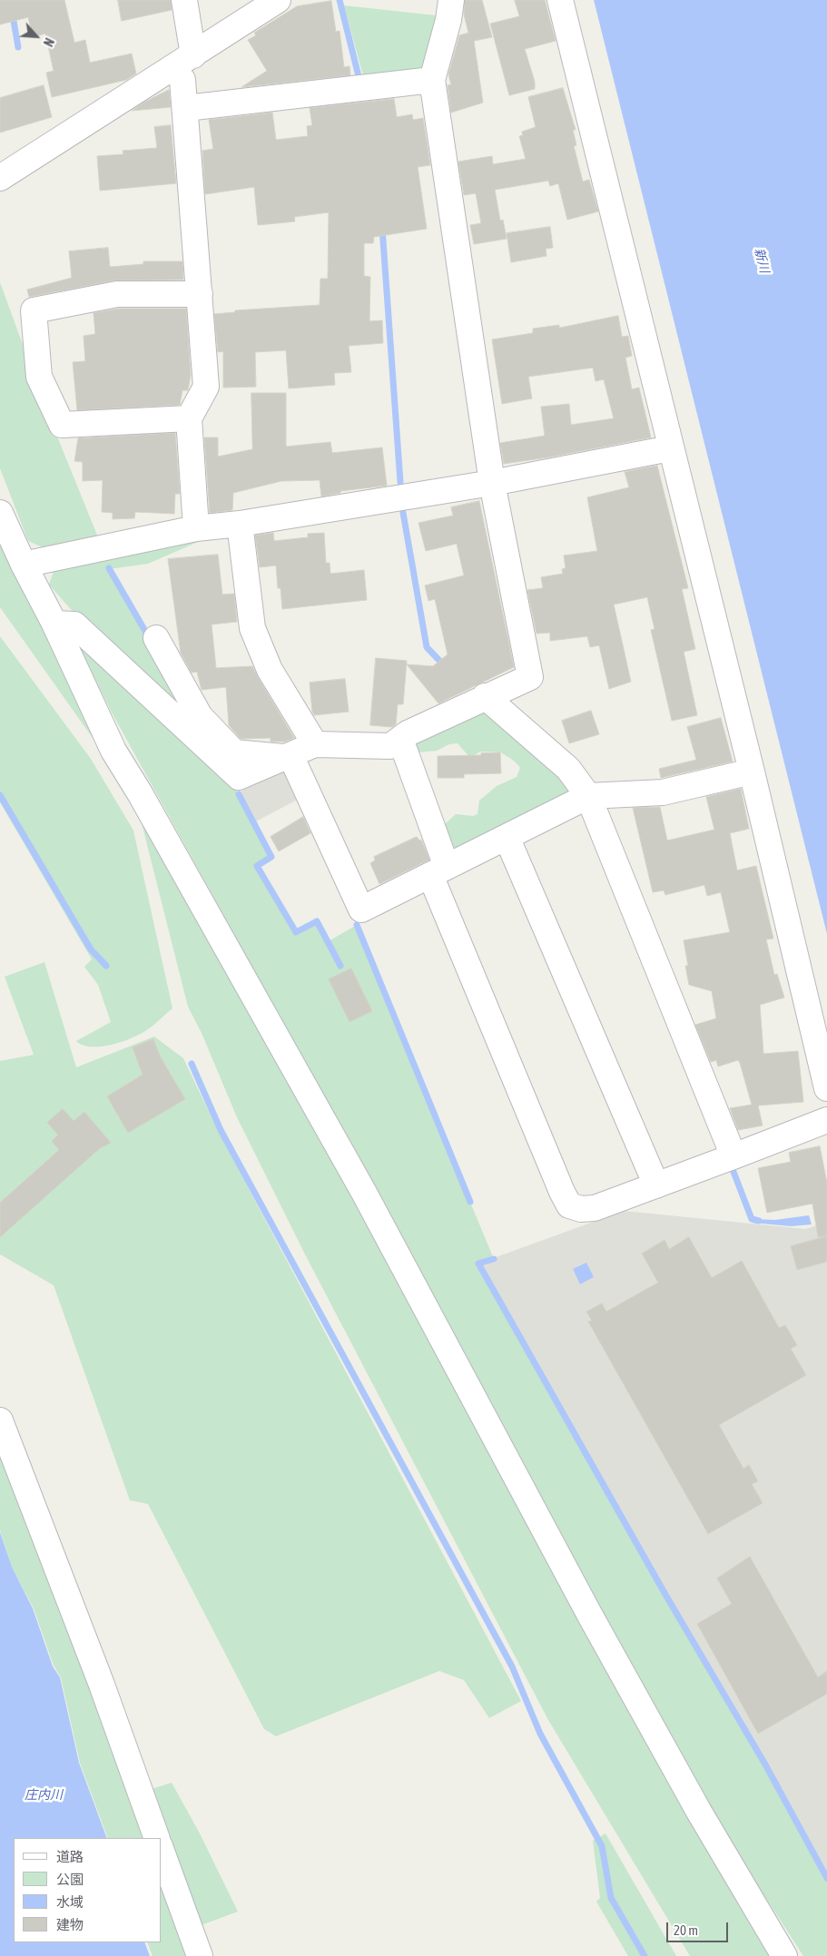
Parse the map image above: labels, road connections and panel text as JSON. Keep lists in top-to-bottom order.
{
  "water": ["新川", "庄内川"],
  "legend": [
    "道路",
    "公園",
    "水域",
    "建物"
  ],
  "scale_bar": "20 m",
  "north": "bottom right"
}
